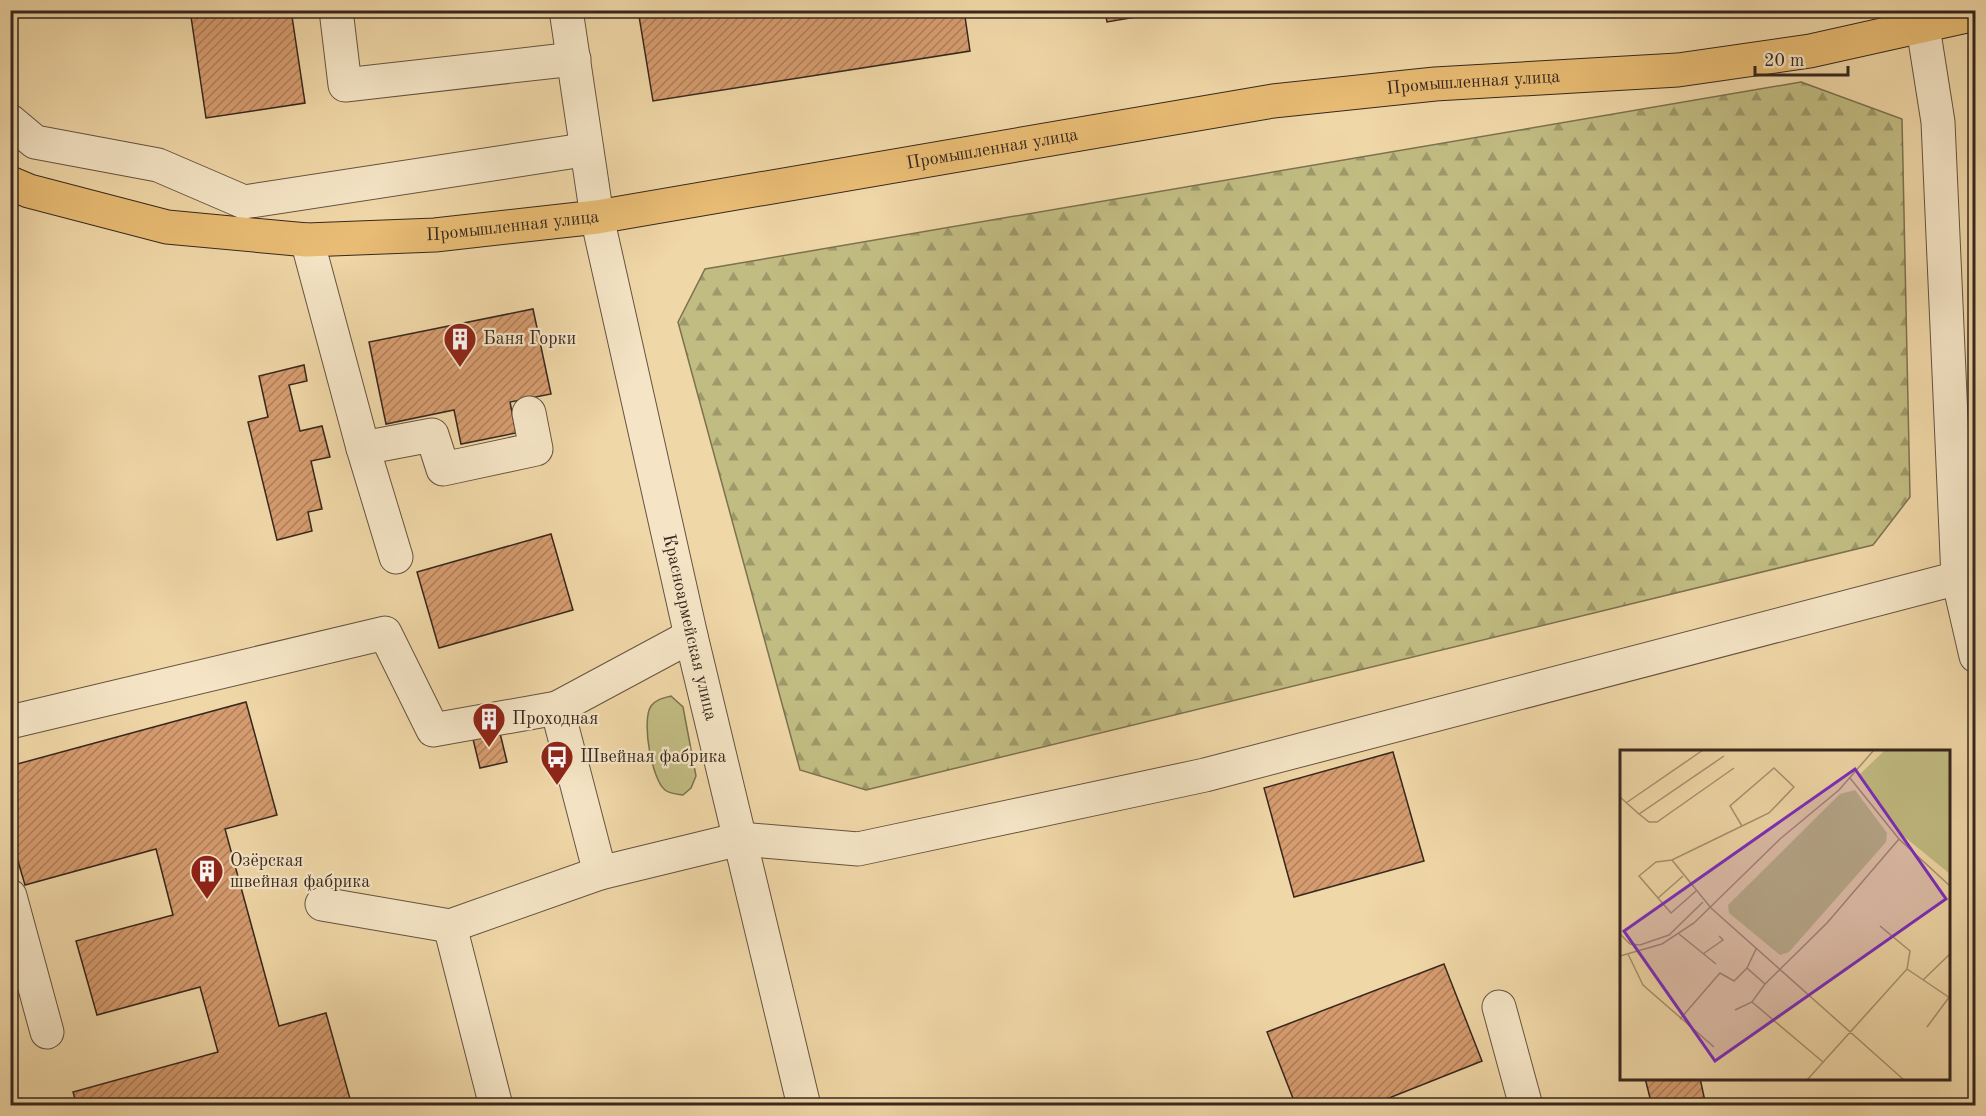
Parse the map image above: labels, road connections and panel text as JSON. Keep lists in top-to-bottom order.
{
  "streets": {
    "main road": ["Промышленная улица"],
    "street": ["Красноармейская улица"]
  },
  "crossings": [
    ["Промышленная улица", "Красноармейская улица"]
  ],
  "places": {
    "building": ["Баня Горки", "Проходная", "Озёрская швейная фабрика"],
    "bus stop": ["Швейная фабрика"]
  },
  "scale_bar": "20 m"
}
